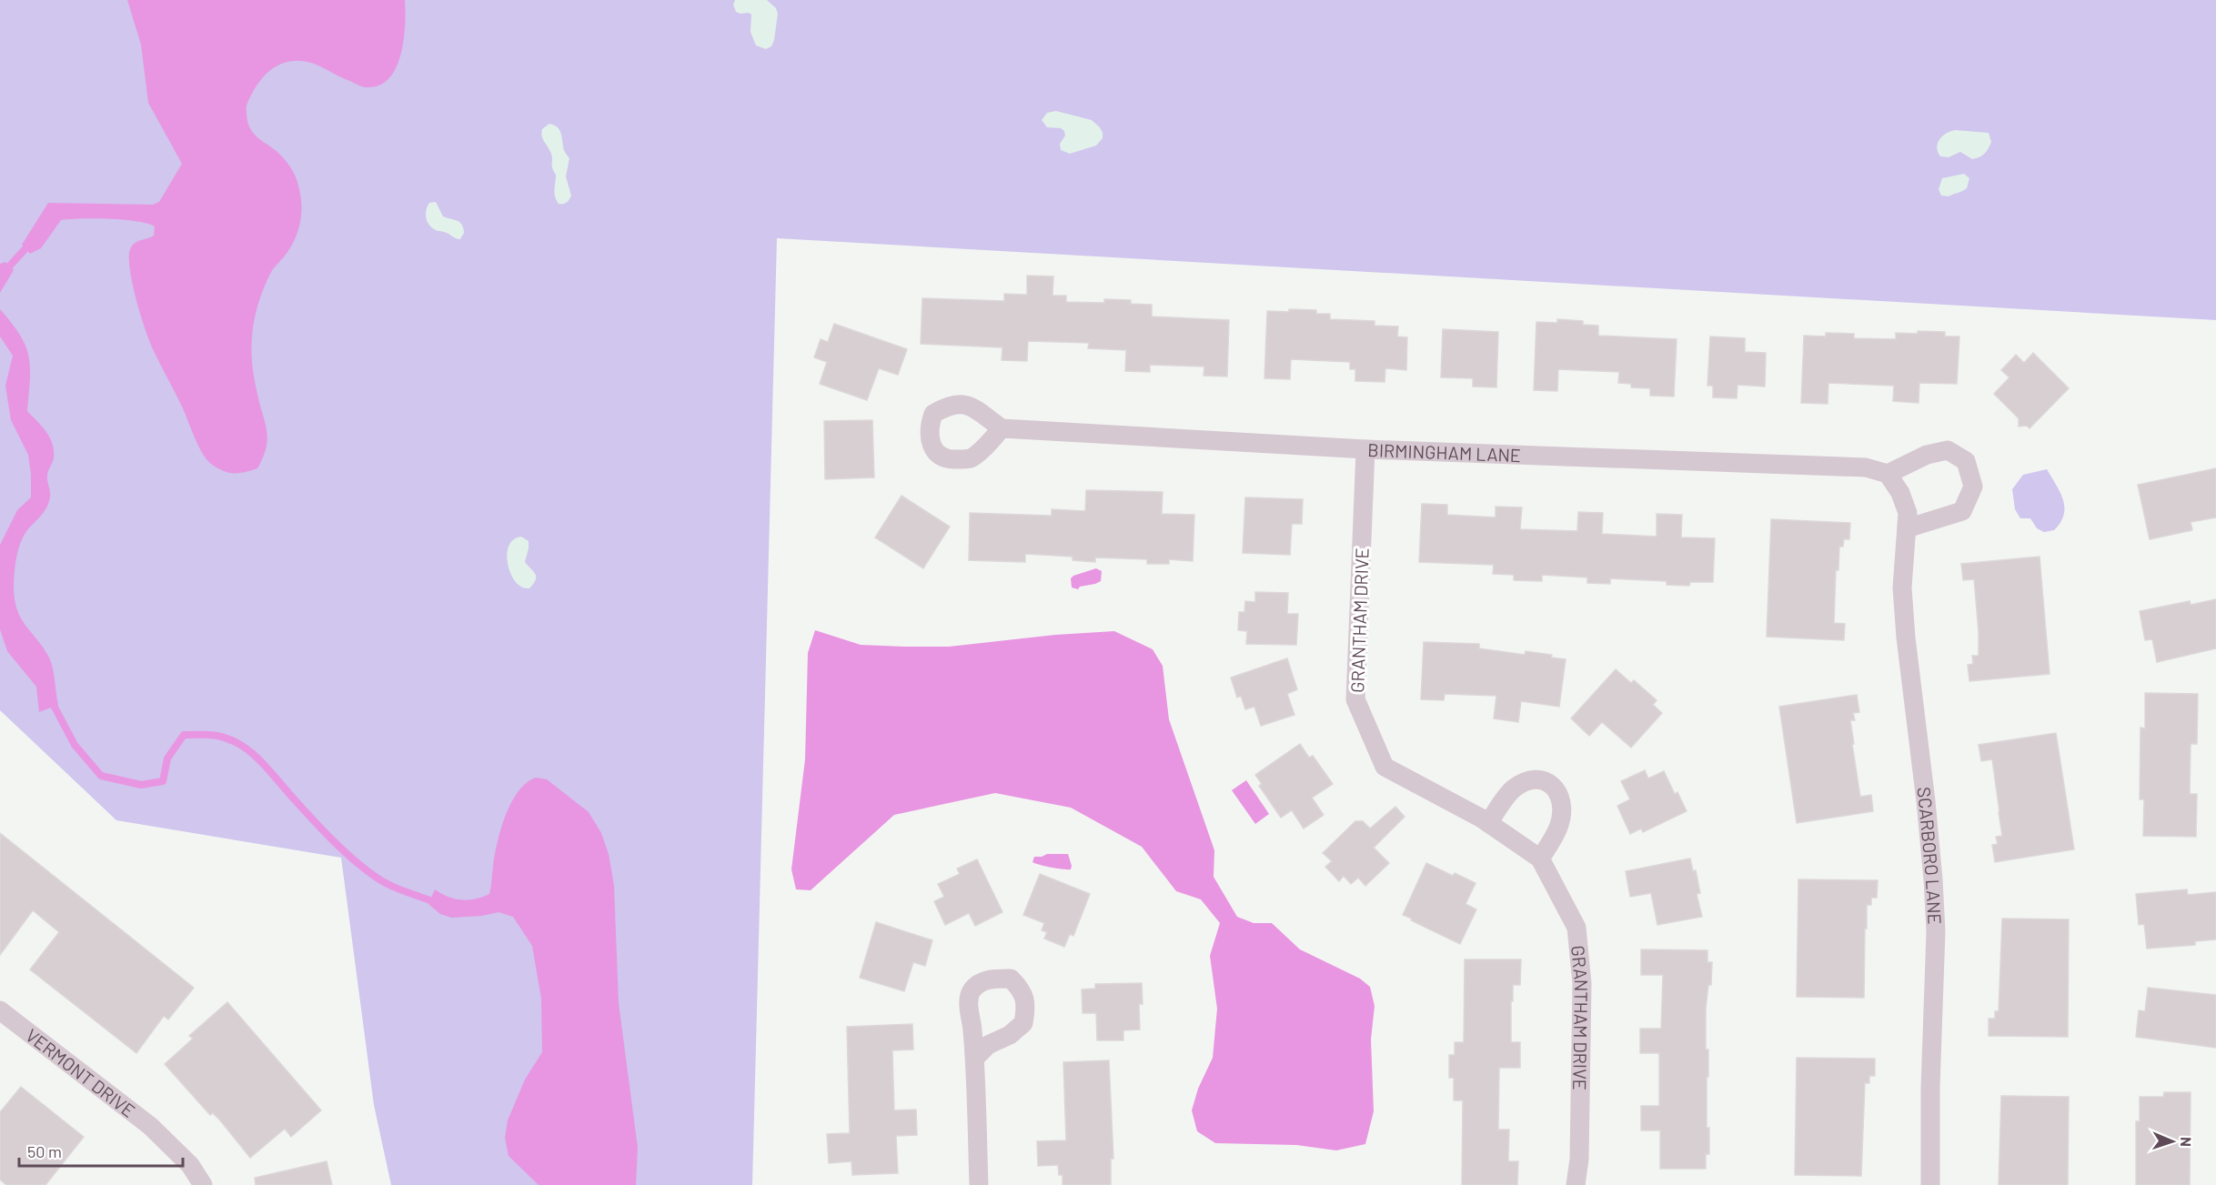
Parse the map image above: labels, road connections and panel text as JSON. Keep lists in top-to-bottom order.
{
  "streets": {
    "street": [
      "BIRMINGHAM LANE",
      "GRANTHAM DRIVE",
      "SCARBORO LANE",
      "VERMONT DRIVE"
    ]
  },
  "crossings": [
    ["BIRMINGHAM LANE", "GRANTHAM DRIVE"]
  ],
  "scale_bar": "50 m",
  "north": "right"
}
